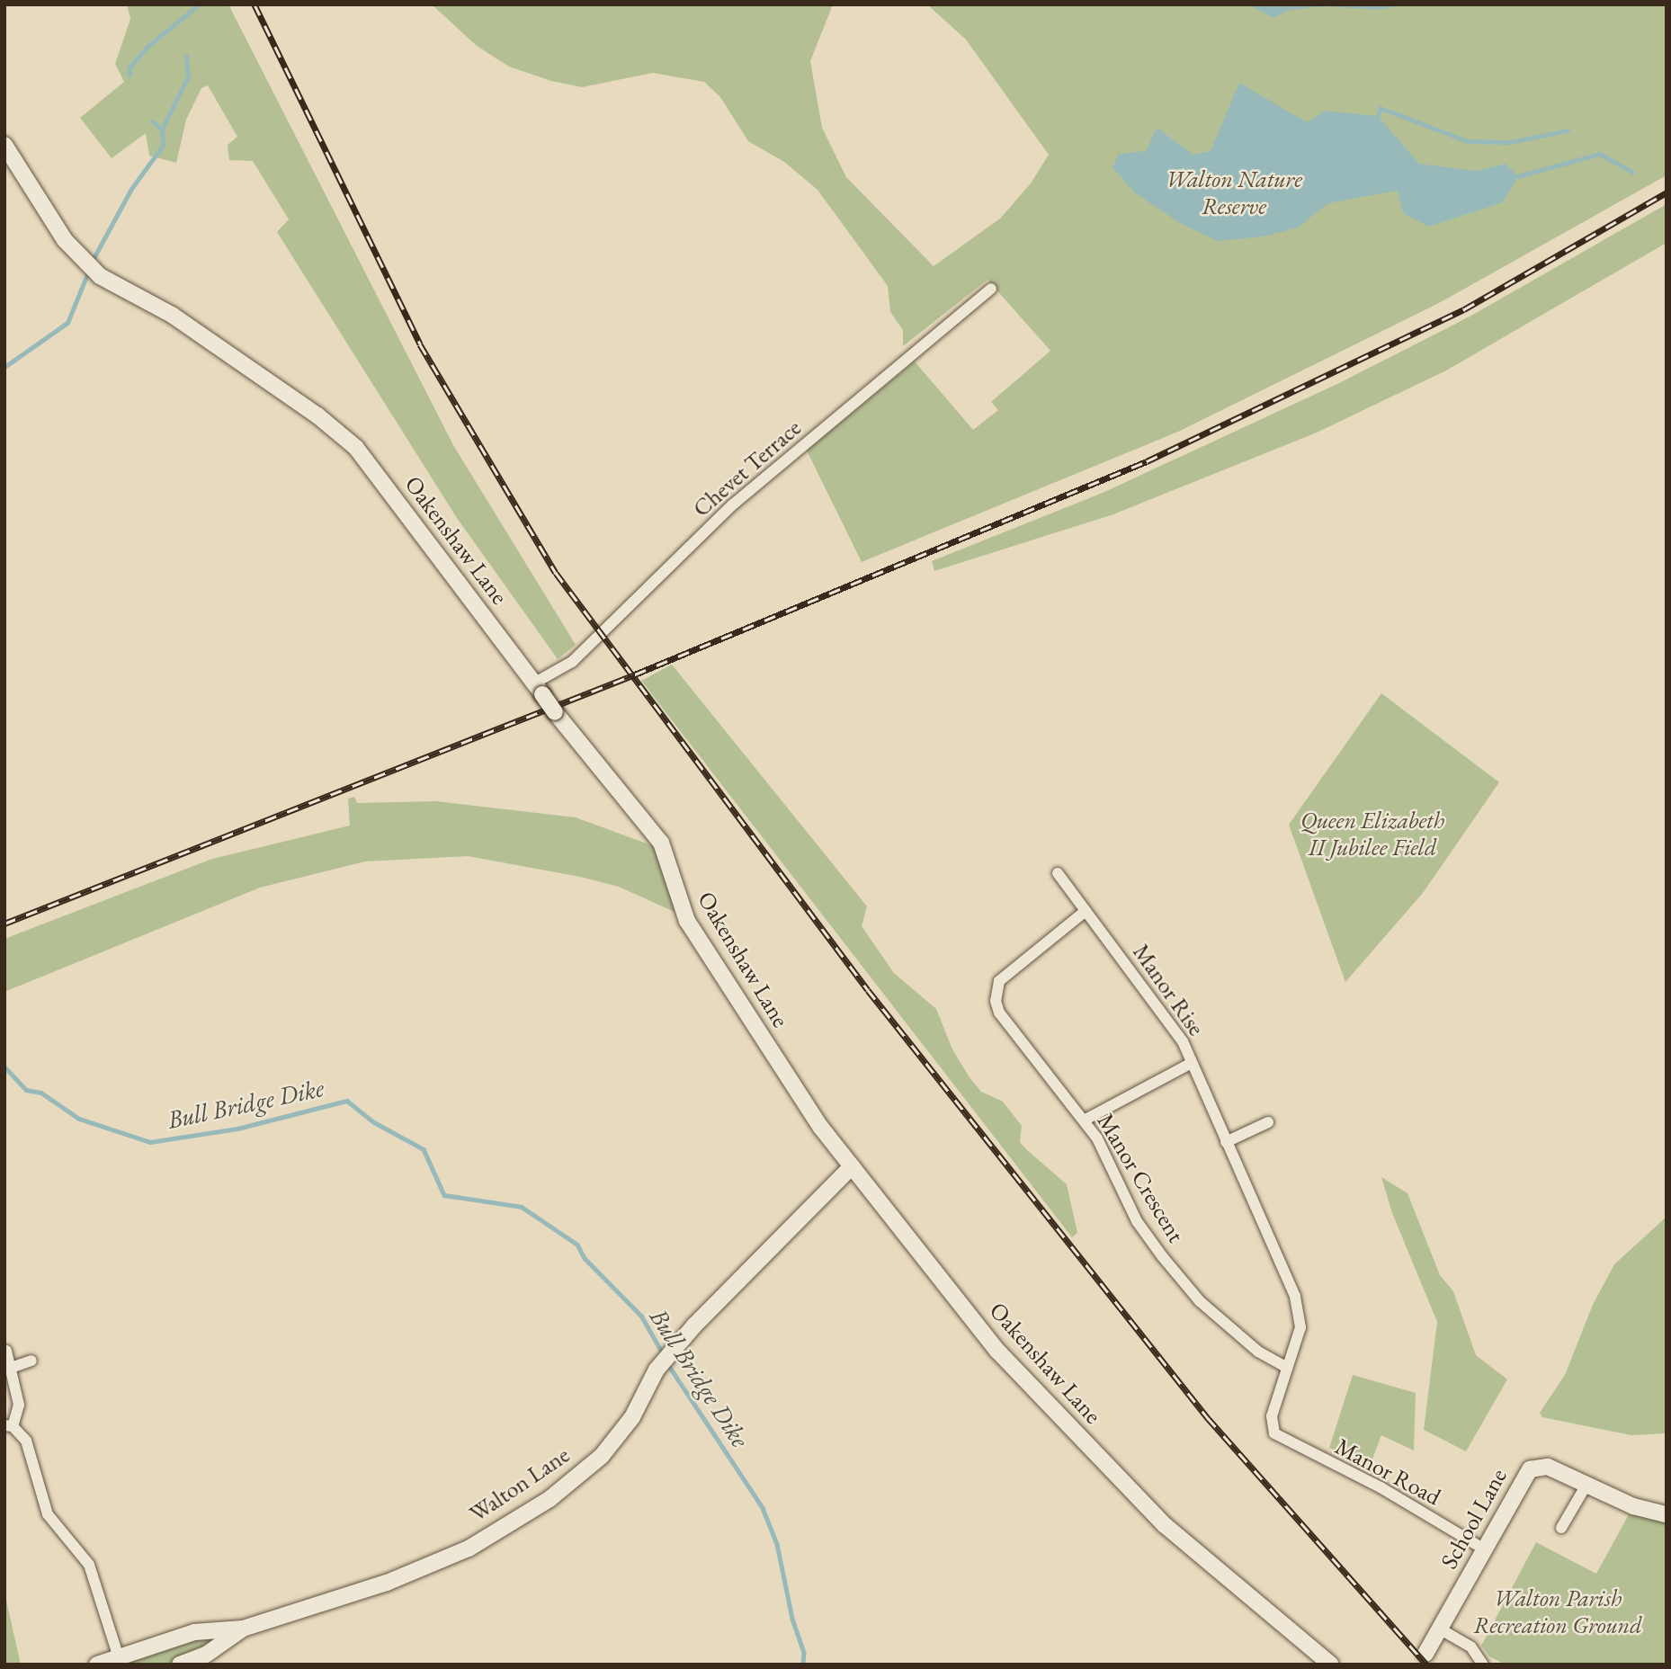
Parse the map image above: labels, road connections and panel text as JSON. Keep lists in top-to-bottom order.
{
  "streets": {
    "street": [
      "Chevet Terrace",
      "Oakenshaw Lane",
      "Manor Rise",
      "Manor Crescent",
      "Manor Road",
      "Walton Lane",
      "School Lane"
    ]
  },
  "crossings": [
    ["Chevet Terrace", "Oakenshaw Lane"],
    ["Oakenshaw Lane", "Walton Lane"],
    ["Manor Rise", "Manor Crescent"],
    ["Manor Rise", "Manor Road"],
    ["Manor Road", "School Lane"]
  ],
  "water": ["Bull Bridge Dike"],
  "parks": ["Walton Nature Reserve", "Queen Elizabeth II Jubilee Field", "Walton Parish Recreation Ground"]
}
